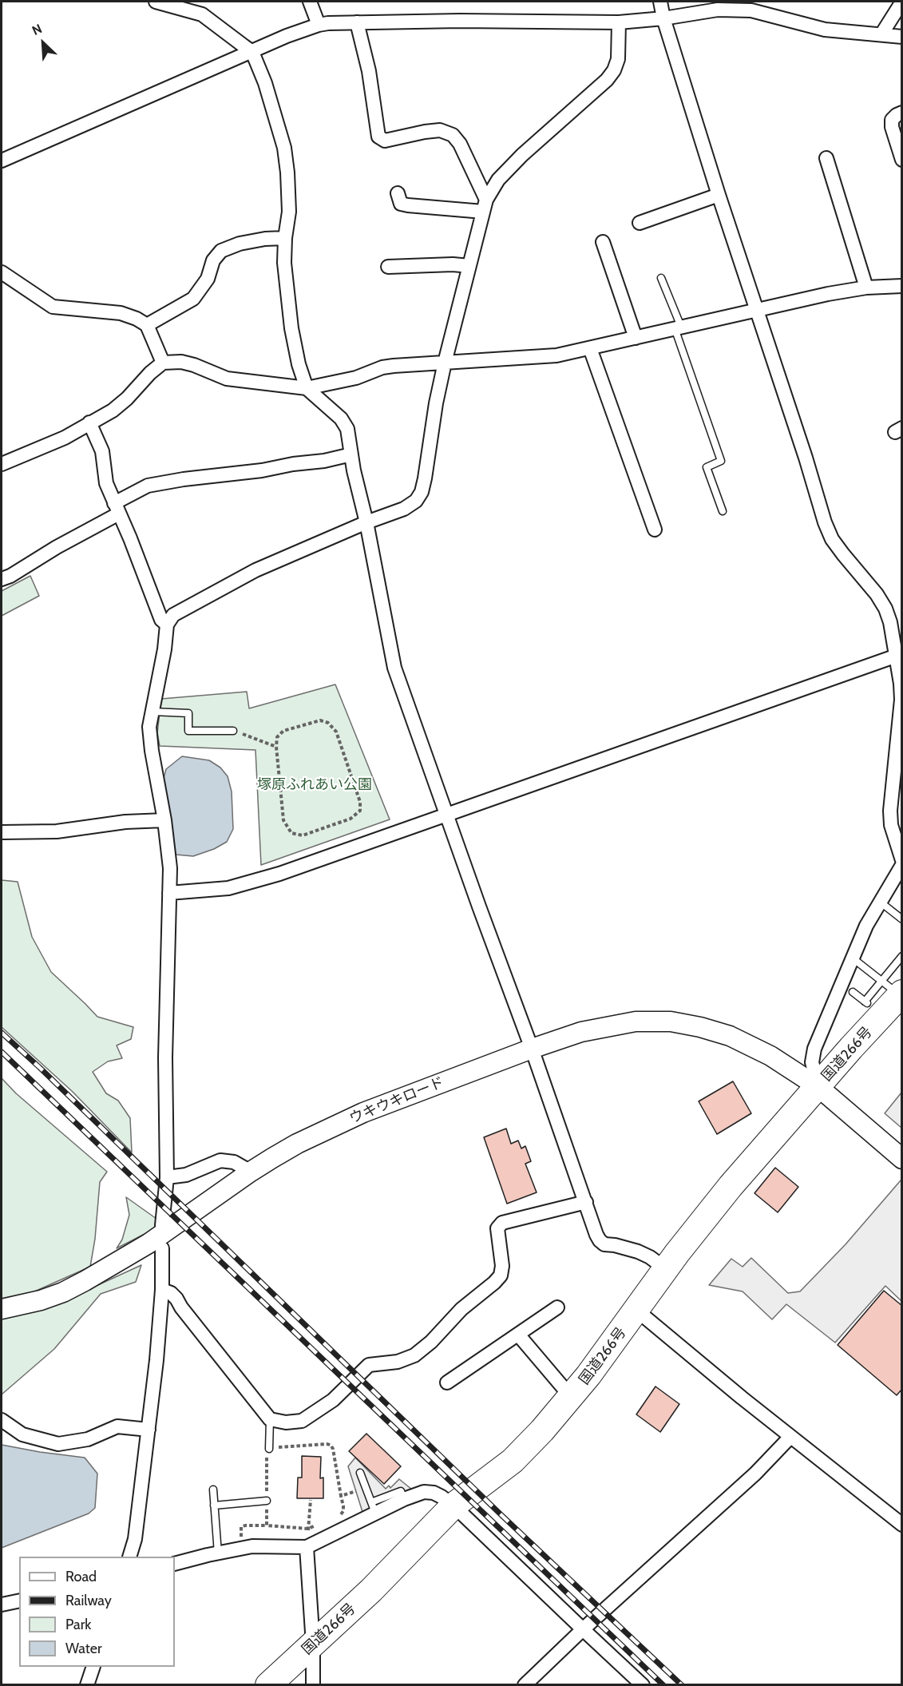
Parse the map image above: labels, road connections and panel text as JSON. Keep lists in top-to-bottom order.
{
  "streets": {
    "highway": ["国道266号"],
    "street": ["ウキウキロード"]
  },
  "crossings": [
    ["国道266号", "ウキウキロード"]
  ],
  "parks": ["塚原ふれあい公園"],
  "legend": [
    "Road",
    "Railway",
    "Park",
    "Water"
  ],
  "north": "top left"
}
